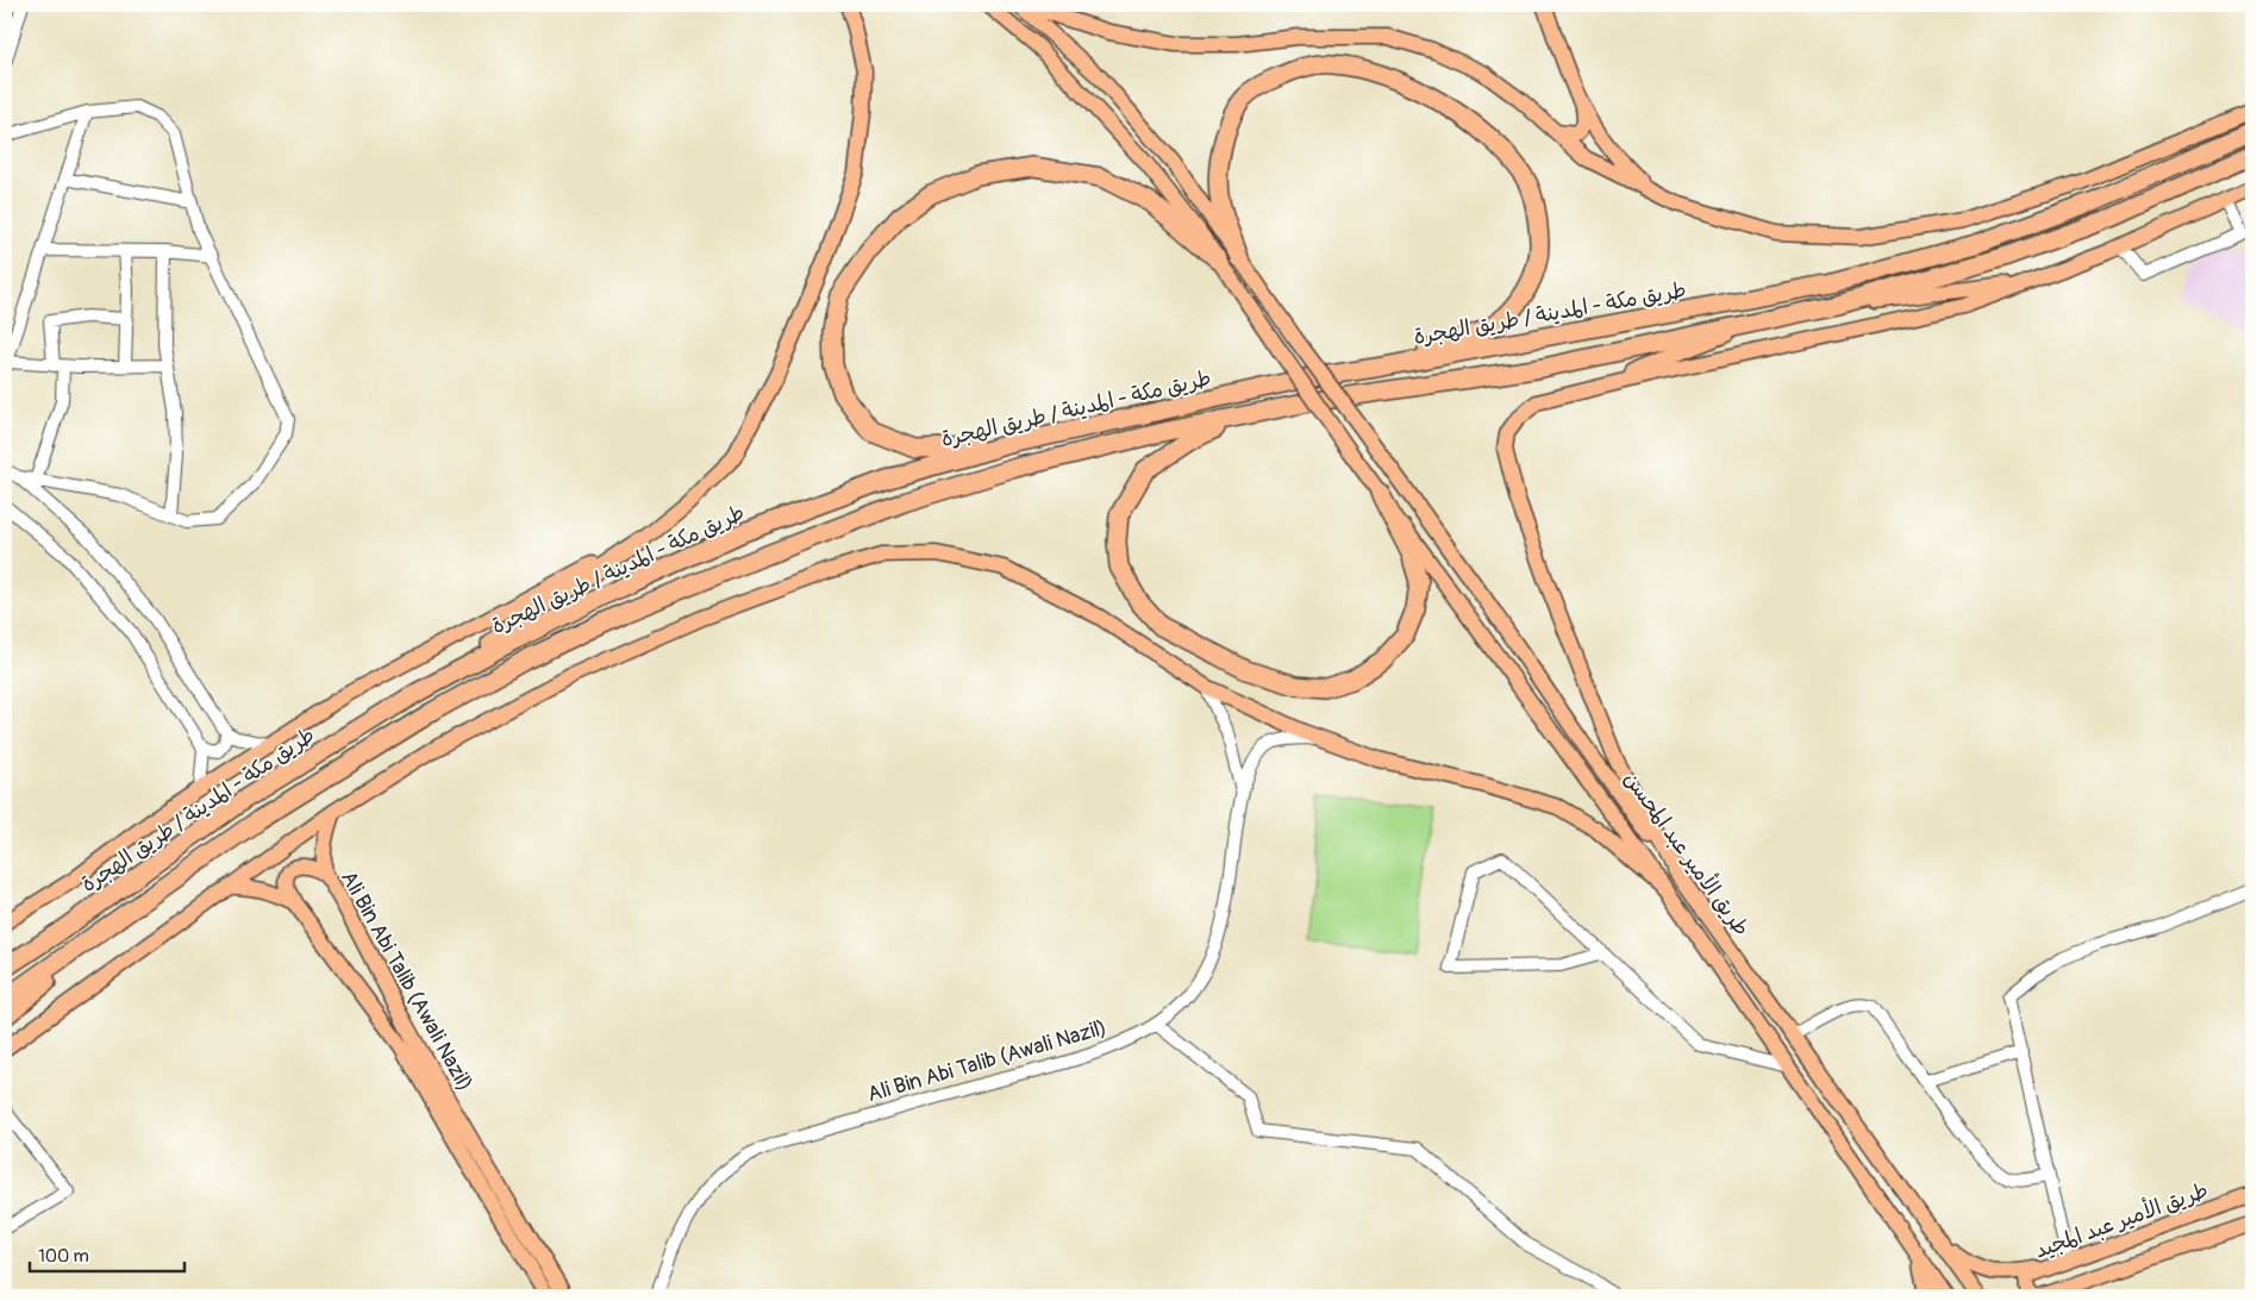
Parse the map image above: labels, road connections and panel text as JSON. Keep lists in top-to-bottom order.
{
  "streets": {
    "highway": ["طريق مكة - المدينة / طريق الهجرة"],
    "main road": ["طريق الأمير عبد المحسن", "Ali Bin Abi Talib (Awali Nazil)", "طريق الأمير عبد المجيد"]
  },
  "scale_bar": "100 m"
}
